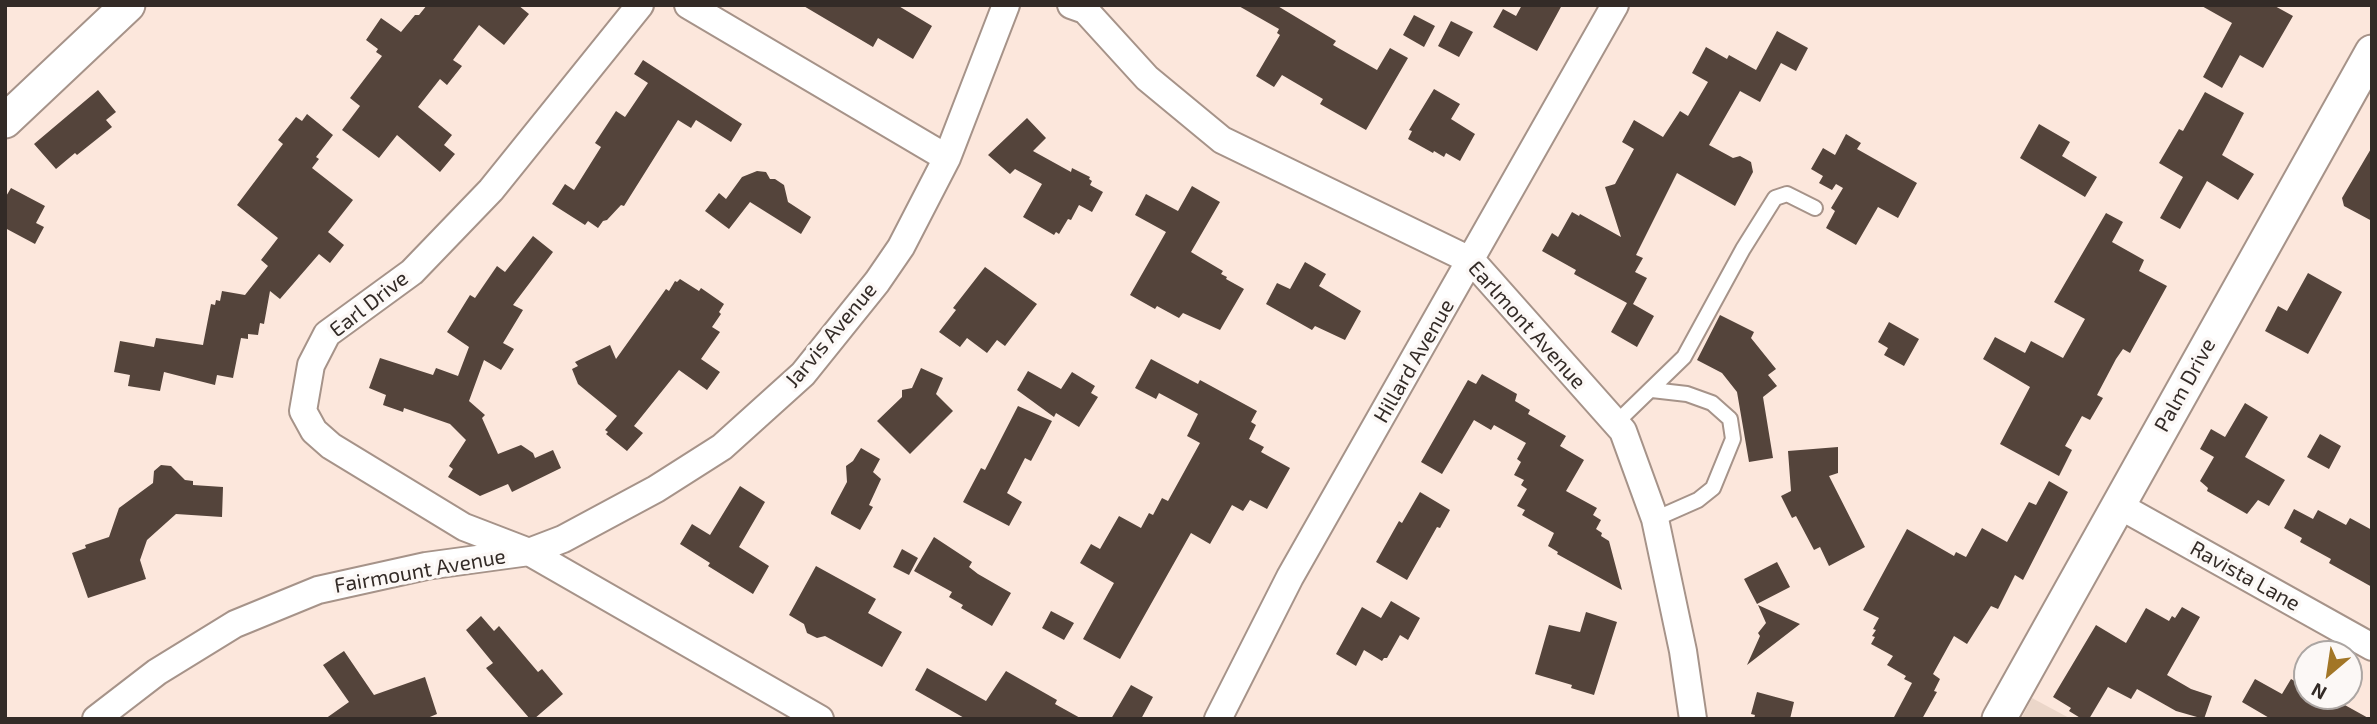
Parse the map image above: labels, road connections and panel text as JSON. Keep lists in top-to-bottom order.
{
  "streets": {
    "street": [
      "Earl Drive",
      "Earlmont Avenue",
      "Jarvis Avenue",
      "Hillard Avenue",
      "Palm Drive",
      "Fairmount Avenue",
      "Ravista Lane"
    ]
  },
  "crossings": [
    ["Earl Drive", "Jarvis Avenue"],
    ["Earl Drive", "Fairmount Avenue"],
    ["Earlmont Avenue", "Hillard Avenue"],
    ["Jarvis Avenue", "Fairmount Avenue"],
    ["Palm Drive", "Ravista Lane"]
  ],
  "north": "bottom left"
}
